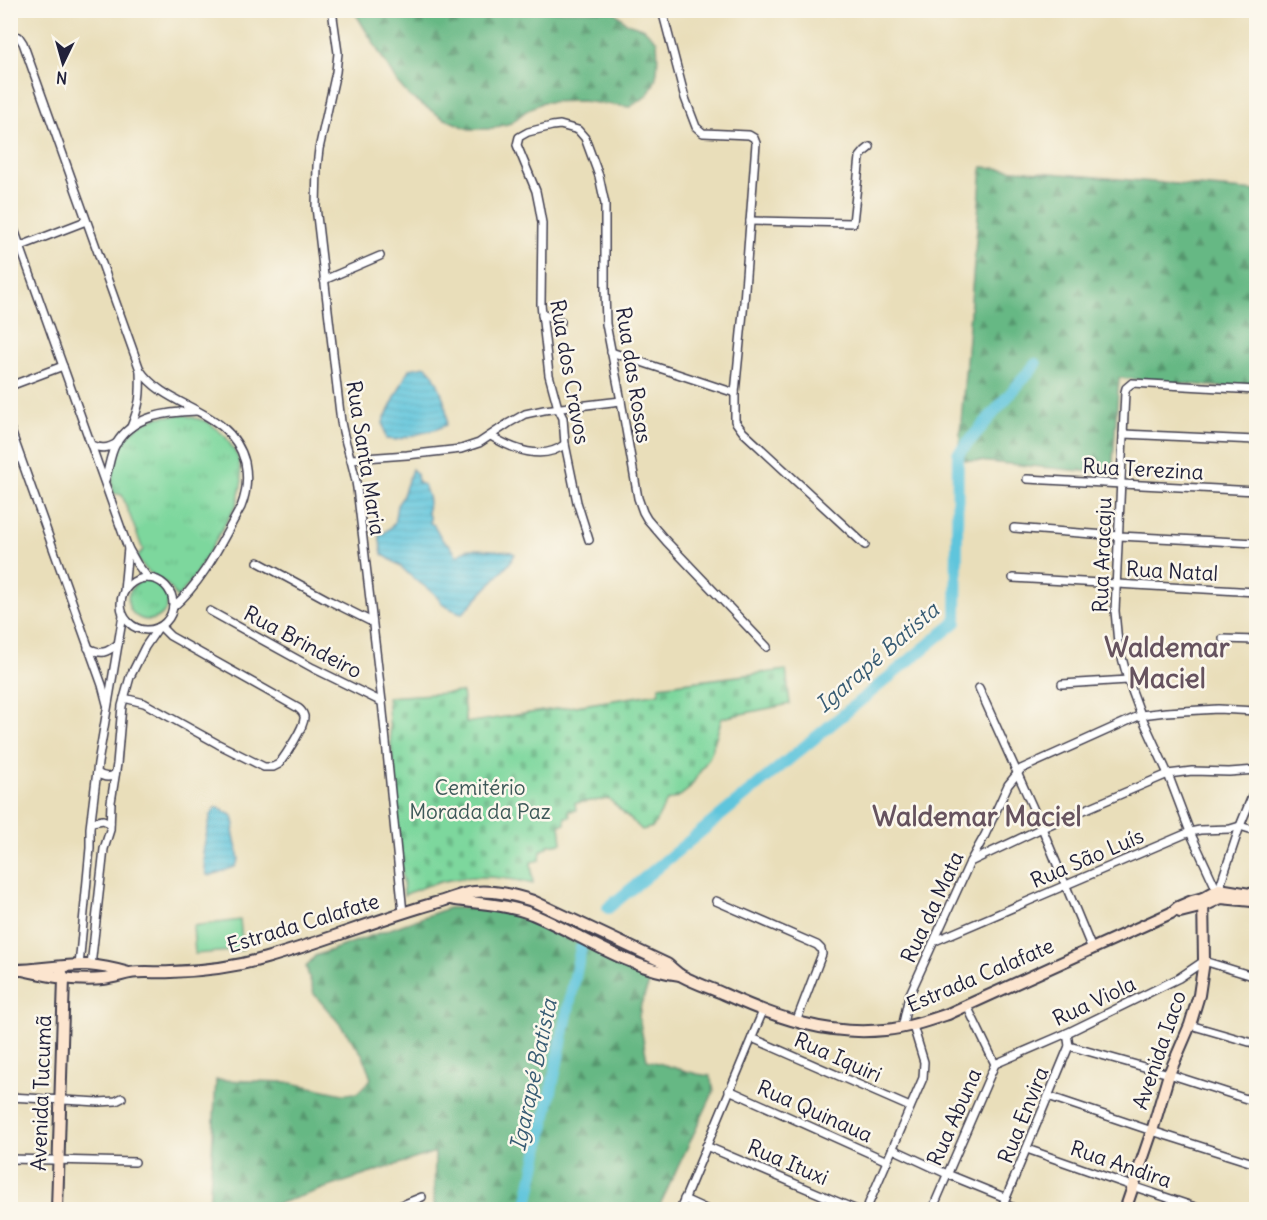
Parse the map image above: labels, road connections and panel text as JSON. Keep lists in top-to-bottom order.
{
  "streets": {
    "street": [
      "Rua dos Cravos",
      "Rua das Rosas",
      "Rua Santa Maria",
      "Rua Terezina",
      "Rua Aracaju",
      "Rua Natal",
      "Rua Brindeiro",
      "Rua São Luís",
      "Rua da Mata",
      "Estrada Calafate",
      "Rua Viola",
      "Avenida Iaco",
      "Rua Iquiri",
      "Avenida Tucumã",
      "Rua Quinaua",
      "Rua Envira",
      "Rua Abuna",
      "Rua Ituxi",
      "Rua Andira"
    ]
  },
  "crossings": [
    ["Rua dos Cravos", "Rua das Rosas"],
    ["Rua Santa Maria", "Rua Brindeiro"],
    ["Rua Santa Maria", "Estrada Calafate"],
    ["Rua Terezina", "Rua Aracaju"],
    ["Rua Aracaju", "Rua Natal"],
    ["Rua Aracaju", "Rua São Luís"],
    ["Rua Aracaju", "Estrada Calafate"],
    ["Rua São Luís", "Rua da Mata"],
    ["Rua da Mata", "Estrada Calafate"],
    ["Estrada Calafate", "Avenida Iaco"],
    ["Estrada Calafate", "Avenida Tucumã"],
    ["Estrada Calafate", "Rua Abuna"],
    ["Rua Viola", "Avenida Iaco"],
    ["Rua Viola", "Rua Envira"],
    ["Rua Viola", "Rua Abuna"],
    ["Avenida Iaco", "Rua Andira"],
    ["Rua Envira", "Rua Andira"]
  ],
  "districts": ["Waldemar Maciel", "Waldemar Maciel"],
  "water": ["Igarapé Batista"],
  "parks": ["Cemitério Morada da Paz"],
  "north": "bottom"
}
